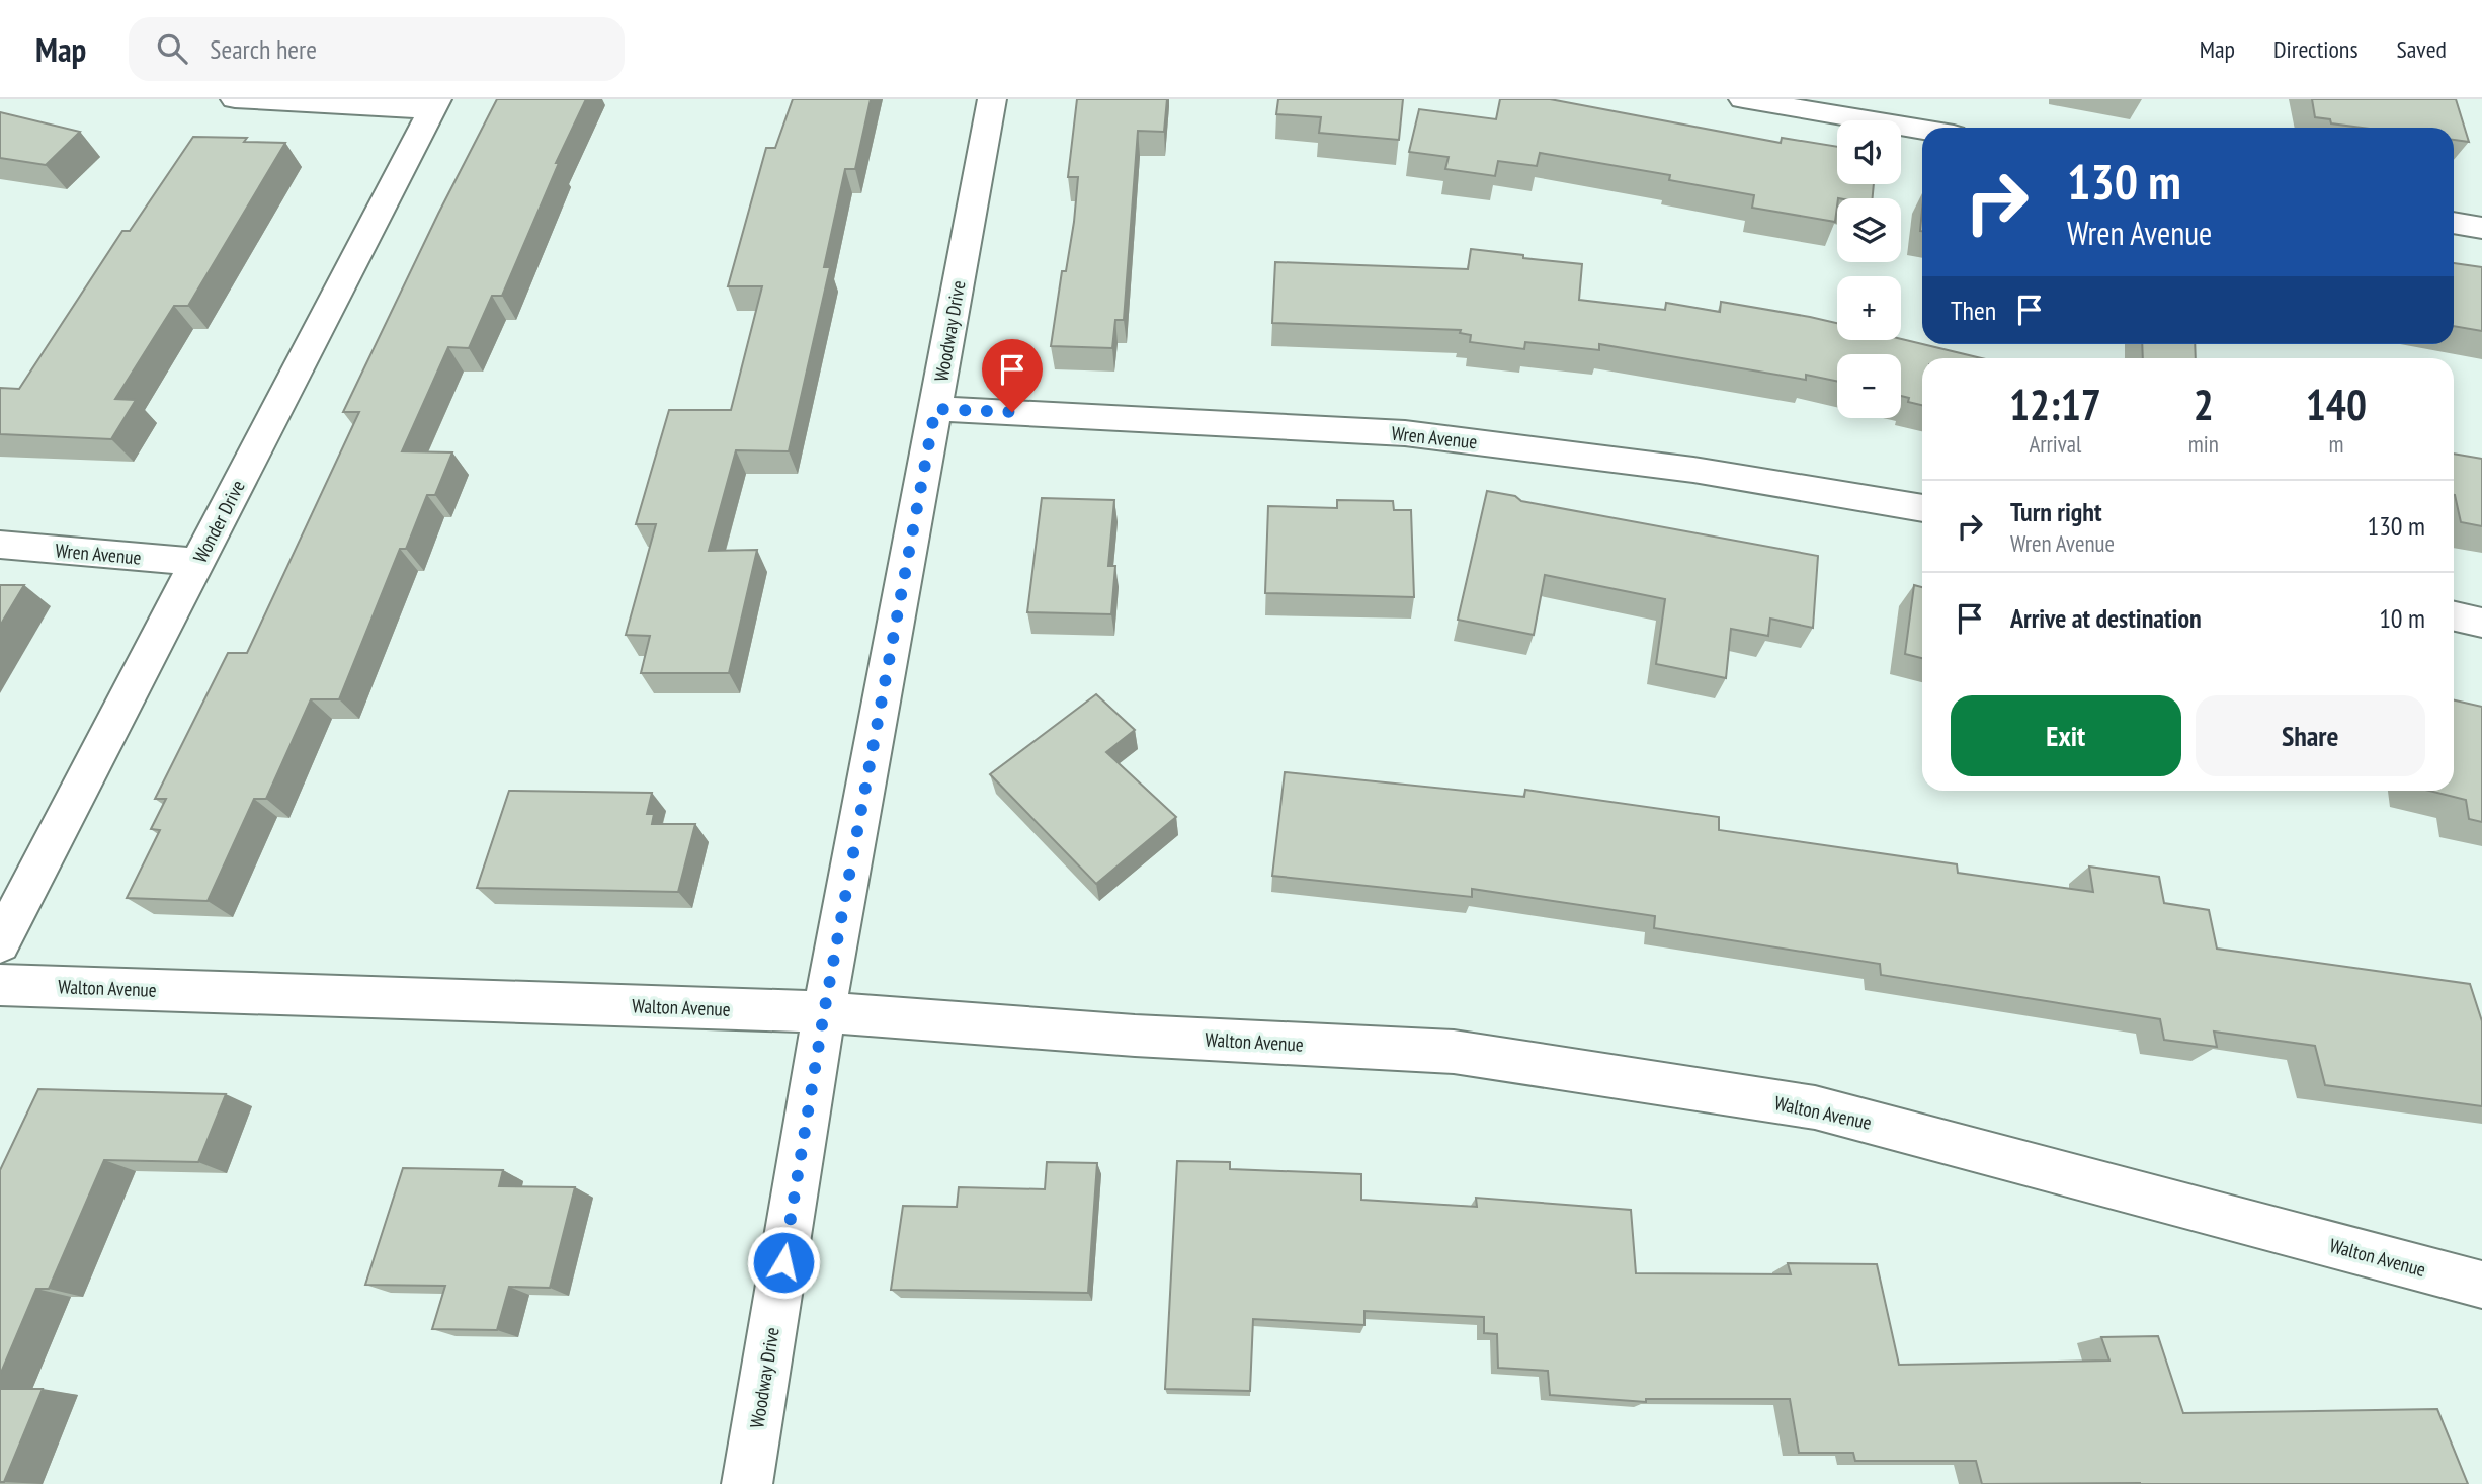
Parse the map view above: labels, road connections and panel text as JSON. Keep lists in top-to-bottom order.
{
  "streets": {
    "street": [
      "Woodway Drive",
      "Wren Avenue",
      "Wonder Drive",
      "Walton Avenue"
    ]
  },
  "crossings": [
    ["Woodway Drive", "Wren Avenue"],
    ["Woodway Drive", "Walton Avenue"],
    ["Wren Avenue", "Wonder Drive"]
  ],
  "page": {
    "header": "Map",
    "search": "Search here",
    "nav": ["Map", "Directions", "Saved"],
    "map_buttons": ["+", "−"],
    "turn": ["130 m", "Wren Avenue"],
    "then": "Then",
    "eta": [
      "12:17",
      "Arrival",
      "2",
      "min",
      "140",
      "m"
    ],
    "list": [
      {
        "name": "Turn right",
        "note": "Wren Avenue",
        "value": "130 m"
      },
      {
        "name": "Arrive at destination",
        "value": "10 m"
      }
    ],
    "buttons": ["Exit", "Share"]
  }
}
